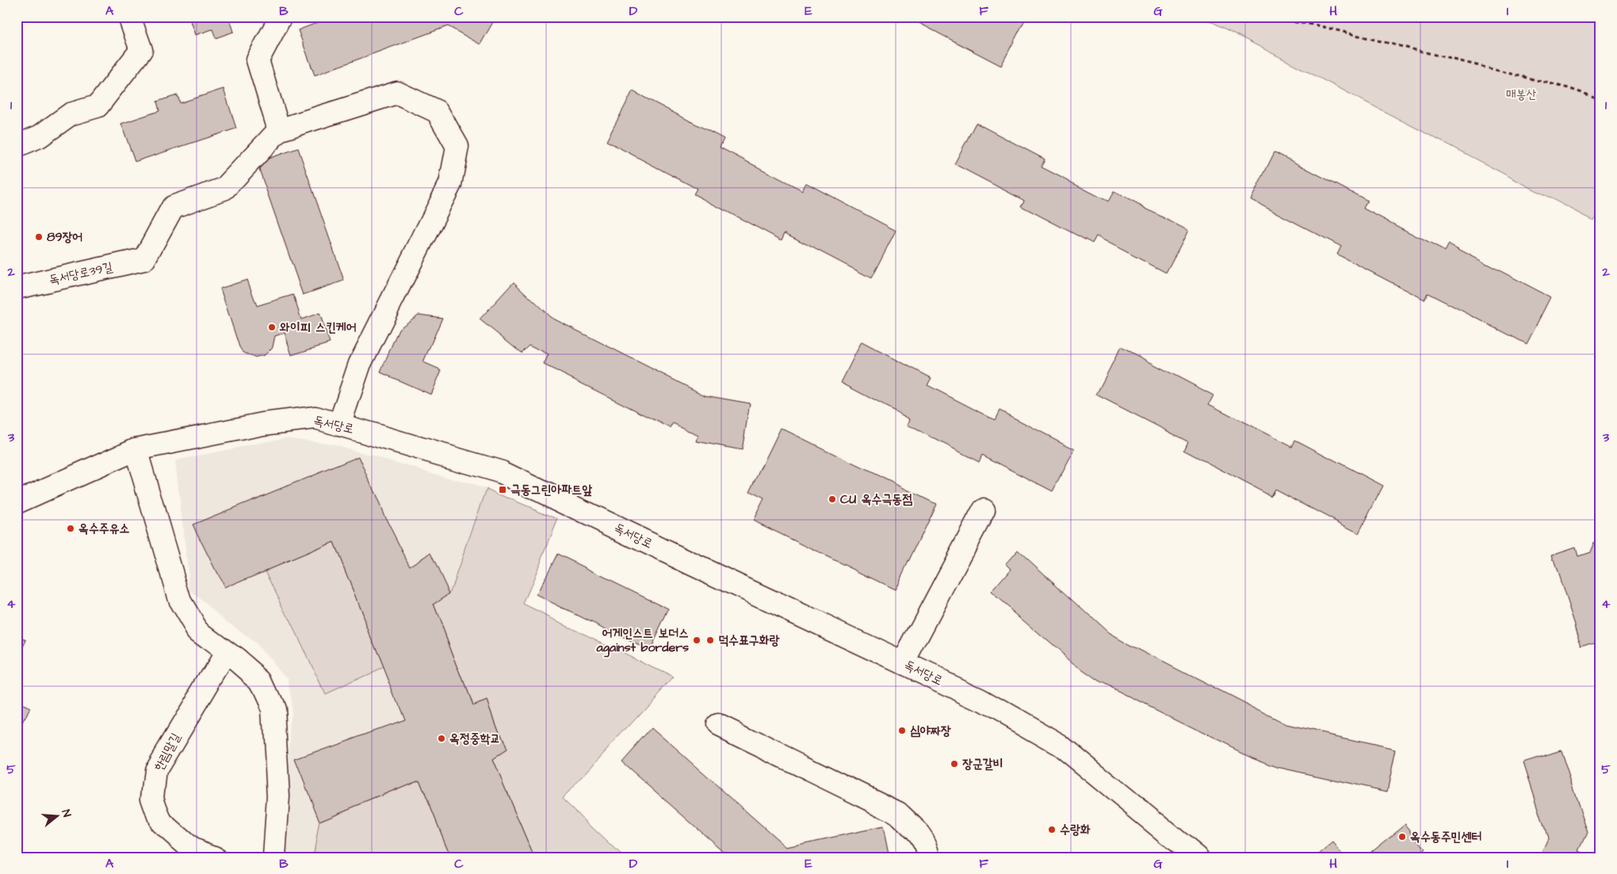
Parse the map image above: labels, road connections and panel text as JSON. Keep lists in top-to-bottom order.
{
  "streets": {
    "main road": ["독서당로39길", "독서당로", "한림말길"]
  },
  "parks": ["매봉산"],
  "places": {
    "other": [
      "89장어",
      "와이피 스킨케어",
      "CU 옥수극동점",
      "옥수주유소",
      "어게인스트 보더스 against borders",
      "덕수표구화랑",
      "심야짜장",
      "옥정중학교",
      "장군갈비",
      "수랑화",
      "옥수동주민센터"
    ],
    "transit": ["극동그린아파트앞"]
  },
  "north": "right",
  "grid": {
    "columns": [
      "A",
      "B",
      "C",
      "D",
      "E",
      "F",
      "G",
      "H",
      "I"
    ],
    "rows": [
      "1",
      "2",
      "3",
      "4",
      "5"
    ]
  }
}
